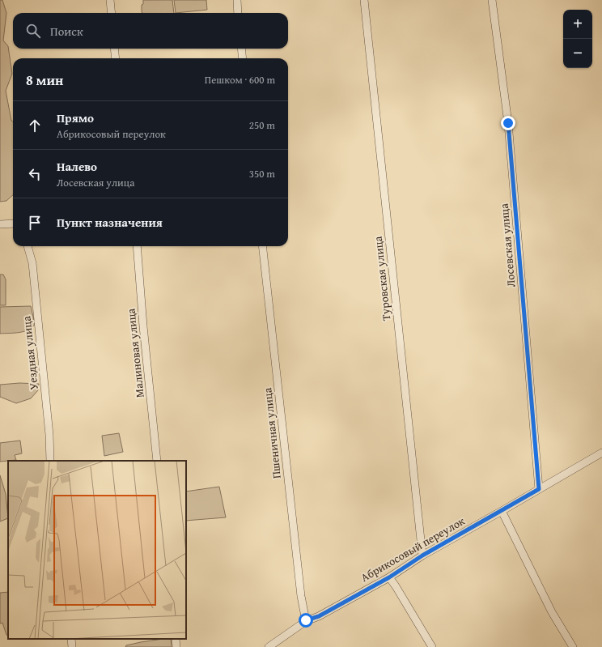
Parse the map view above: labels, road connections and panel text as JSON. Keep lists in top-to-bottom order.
{
  "streets": {
    "street": [
      "Лосевская улица",
      "Туровская улица",
      "Уездная улица",
      "Малиновая улица",
      "Пшеничная улица",
      "Абрикосовый переулок"
    ]
  },
  "crossings": [
    ["Лосевская улица", "Абрикосовый переулок"],
    ["Туровская улица", "Абрикосовый переулок"],
    ["Пшеничная улица", "Абрикосовый переулок"]
  ],
  "page": {
    "map_buttons": ["+", "−"],
    "search": "Поиск",
    "heading": ["8 мин", "Пешком · 600 m"],
    "list": [
      ["Прямо", "Абрикосовый переулок", "250 m"],
      ["Налево", "Лосевская улица", "350 m"],
      "Пункт назначения"
    ]
  }
}
